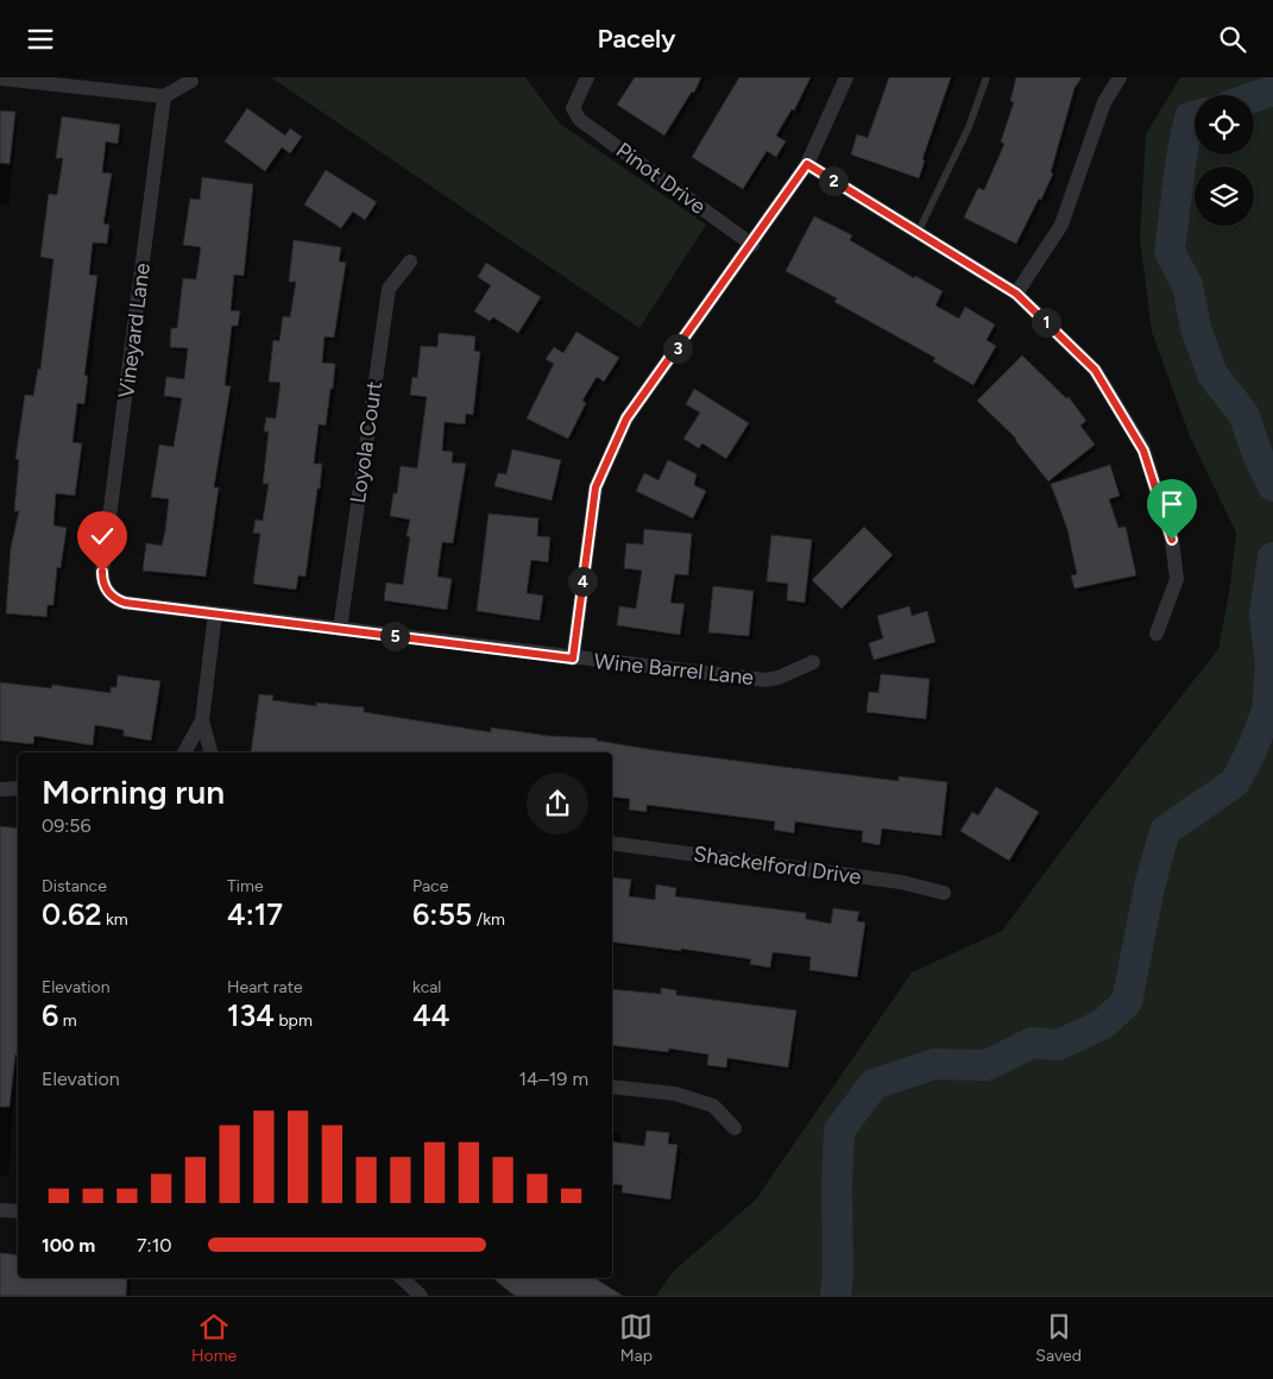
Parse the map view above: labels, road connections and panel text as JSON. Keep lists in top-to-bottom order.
{
  "streets": {
    "street": [
      "Pinot Drive",
      "Vineyard Lane",
      "Loyola Court",
      "Wine Barrel Lane",
      "Shackelford Drive"
    ]
  },
  "crossings": [
    ["Vineyard Lane", "Wine Barrel Lane"],
    ["Loyola Court", "Wine Barrel Lane"]
  ],
  "page": {
    "header": "Pacely",
    "pins": [
      "2",
      "1",
      "3",
      "4",
      "5"
    ],
    "heading": ["Morning run", "09:56"],
    "stats": [
      ["Distance", "0.62 km"],
      ["Time", "4:17"],
      ["Pace", "6:55 /km"],
      ["Elevation", "6 m"],
      ["Heart rate", "134 bpm"],
      ["kcal", "44"]
    ],
    "chart": ["Elevation", "14–19 m"],
    "list": [
      {
        "name": "100 m",
        "note": "7:10"
      }
    ],
    "tabs": ["Home", "Map", "Saved"]
  }
}
